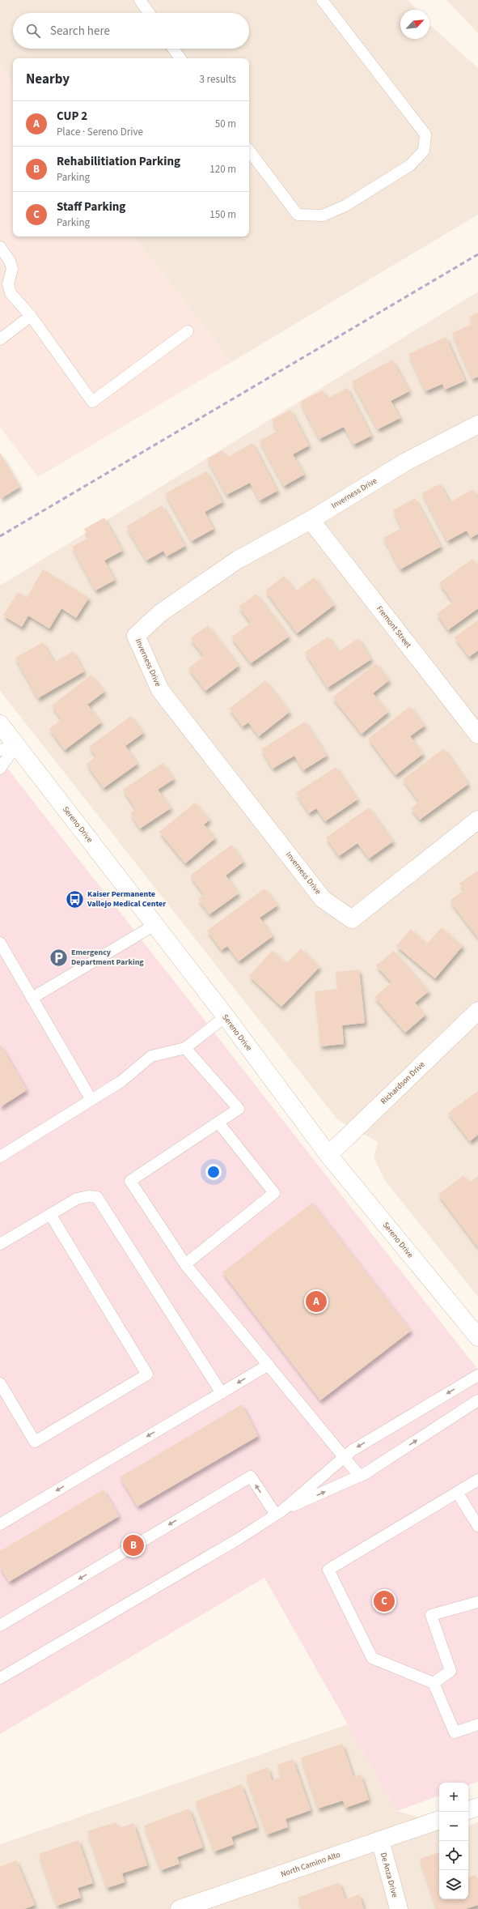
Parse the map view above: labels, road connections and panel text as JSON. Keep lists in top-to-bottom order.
{
  "streets": {
    "street": [
      "Inverness Drive",
      "Fremont Street",
      "Sereno Drive",
      "Richardson Drive",
      "North Camino Alto",
      "De Anza Drive"
    ]
  },
  "crossings": [
    ["Inverness Drive", "Fremont Street"],
    ["Sereno Drive", "Richardson Drive"],
    ["North Camino Alto", "De Anza Drive"]
  ],
  "places": {
    "bus stop": ["Kaiser Permanente Vallejo Medical Center"],
    "parking": ["Emergency Department Parking"]
  },
  "north": "top right",
  "page": {
    "search": "Search here",
    "heading": ["Nearby", "3 results"],
    "list": [
      {
        "mark": "A",
        "name": "CUP 2",
        "note": "Place · Sereno Drive",
        "value": "50 m"
      },
      {
        "mark": "B",
        "name": "Rehabilitiation Parking",
        "note": "Parking",
        "value": "120 m"
      },
      {
        "mark": "C",
        "name": "Staff Parking",
        "note": "Parking",
        "value": "150 m"
      }
    ],
    "pins": ["A", "B", "C"],
    "map_buttons": ["+", "−"]
  }
}
